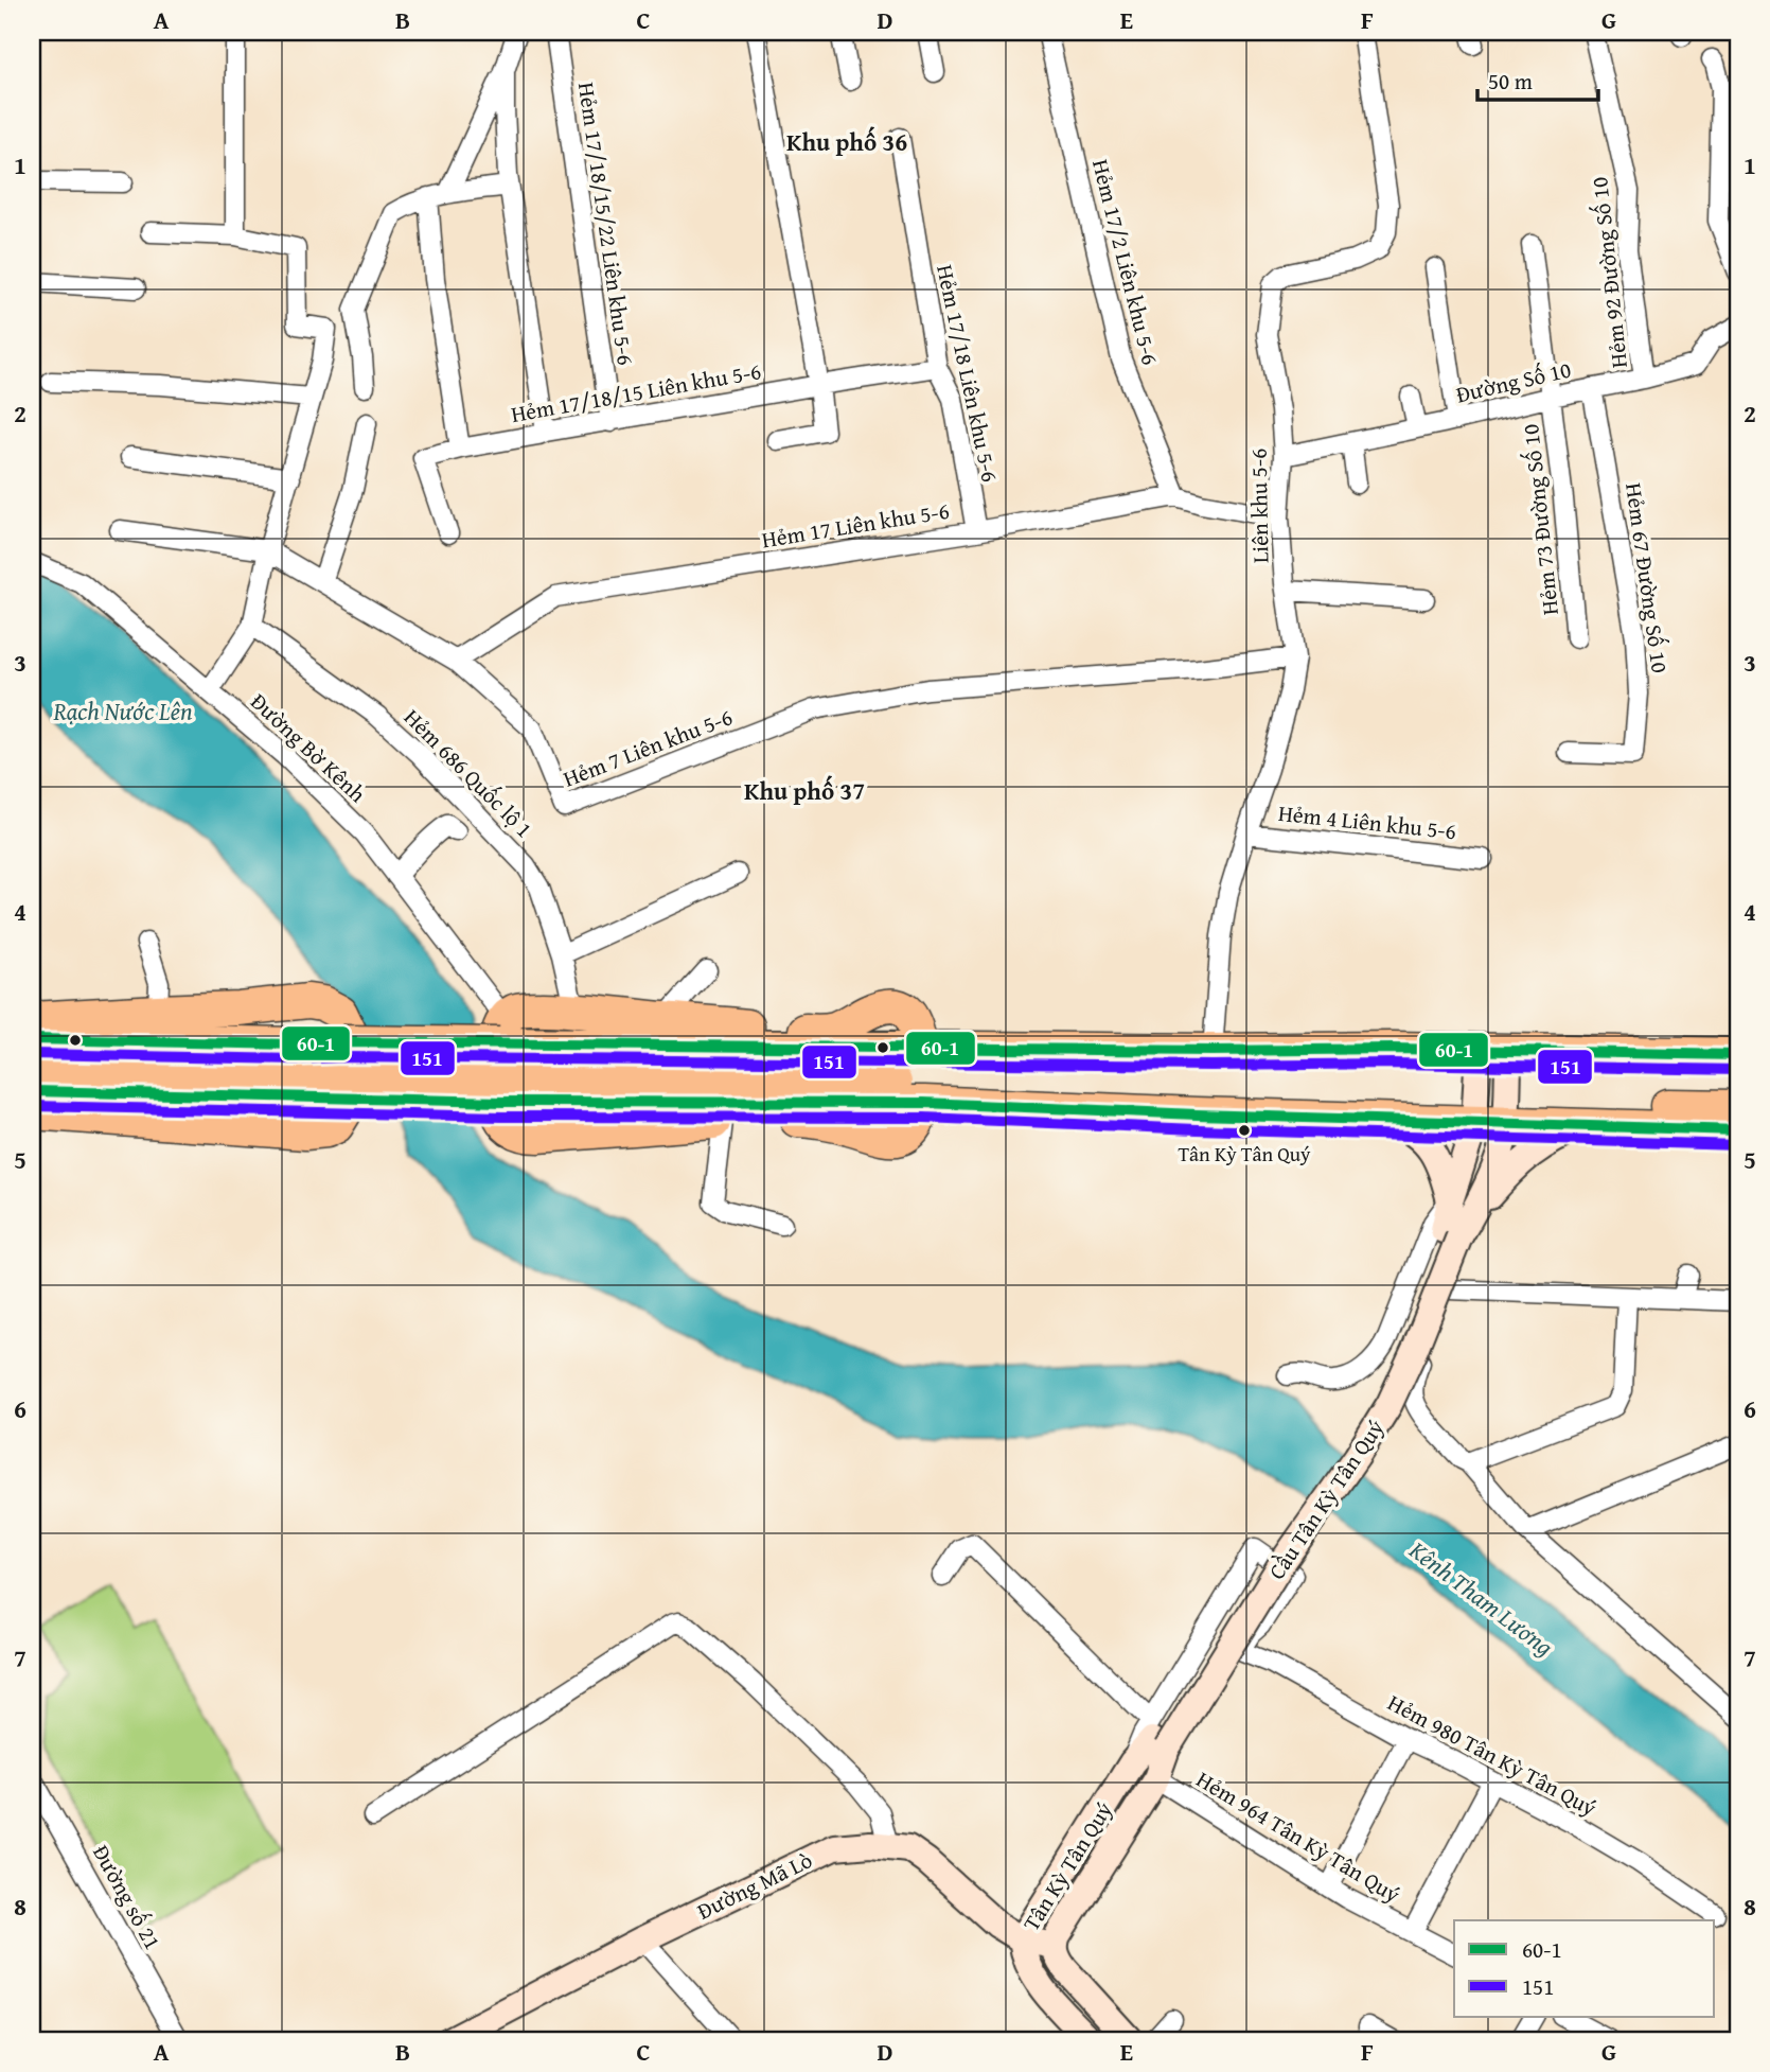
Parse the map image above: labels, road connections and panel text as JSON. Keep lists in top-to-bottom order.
{
  "streets": {
    "main road": ["Cầu Tân Kỳ Tân Quý", "Tân Kỳ Tân Quý", "Đường Mã Lò"],
    "street": [
      "Hẻm 17/18/15/22 Liên khu 5-6",
      "Hẻm 17/2 Liên khu 5-6",
      "Hẻm 92 Đường Số 10",
      "Hẻm 17/18 Liên khu 5-6",
      "Đường Số 10",
      "Hẻm 17/18/15 Liên khu 5-6",
      "Liên khu 5-6",
      "Hẻm 73 Đường Số 10",
      "Hẻm 17 Liên khu 5-6",
      "Hẻm 67 Đường Số 10",
      "Đường Bờ Kênh",
      "Hẻm 7 Liên khu 5-6",
      "Hẻm 686 Quốc lộ 1",
      "Hẻm 4 Liên khu 5-6",
      "Hẻm 980 Tân Kỳ Tân Quý",
      "Hẻm 964 Tân Kỳ Tân Quý",
      "Đường số 21"
    ]
  },
  "crossings": [
    ["Hẻm 17/18/15/22 Liên khu 5-6", "Hẻm 17/18/15 Liên khu 5-6"],
    ["Hẻm 17/2 Liên khu 5-6", "Hẻm 17 Liên khu 5-6"],
    ["Hẻm 92 Đường Số 10", "Đường Số 10"],
    ["Hẻm 17/18 Liên khu 5-6", "Hẻm 17/18/15 Liên khu 5-6"],
    ["Hẻm 17/18 Liên khu 5-6", "Hẻm 17 Liên khu 5-6"],
    ["Đường Số 10", "Liên khu 5-6"],
    ["Đường Số 10", "Hẻm 73 Đường Số 10"],
    ["Đường Số 10", "Hẻm 67 Đường Số 10"],
    ["Liên khu 5-6", "Hẻm 17 Liên khu 5-6"],
    ["Liên khu 5-6", "Hẻm 7 Liên khu 5-6"],
    ["Liên khu 5-6", "Hẻm 4 Liên khu 5-6"],
    ["Hẻm 17 Liên khu 5-6", "Hẻm 7 Liên khu 5-6"],
    ["Cầu Tân Kỳ Tân Quý", "Tân Kỳ Tân Quý"],
    ["Hẻm 980 Tân Kỳ Tân Quý", "Tân Kỳ Tân Quý"],
    ["Hẻm 964 Tân Kỳ Tân Quý", "Tân Kỳ Tân Quý"],
    ["Tân Kỳ Tân Quý", "Đường Mã Lò"]
  ],
  "districts": ["Khu phố 36", "Khu phố 37"],
  "water": ["Rạch Nước Lên", "Kênh Tham Lương"],
  "places": ["Tân Kỳ Tân Quý"],
  "lines": ["transit line 60-1", "transit line 151"],
  "legend": ["60-1", "151"],
  "scale_bar": "50 m",
  "grid": {
    "columns": [
      "A",
      "B",
      "C",
      "D",
      "E",
      "F",
      "G"
    ],
    "rows": [
      "1",
      "2",
      "3",
      "4",
      "5",
      "6",
      "7",
      "8"
    ]
  }
}
